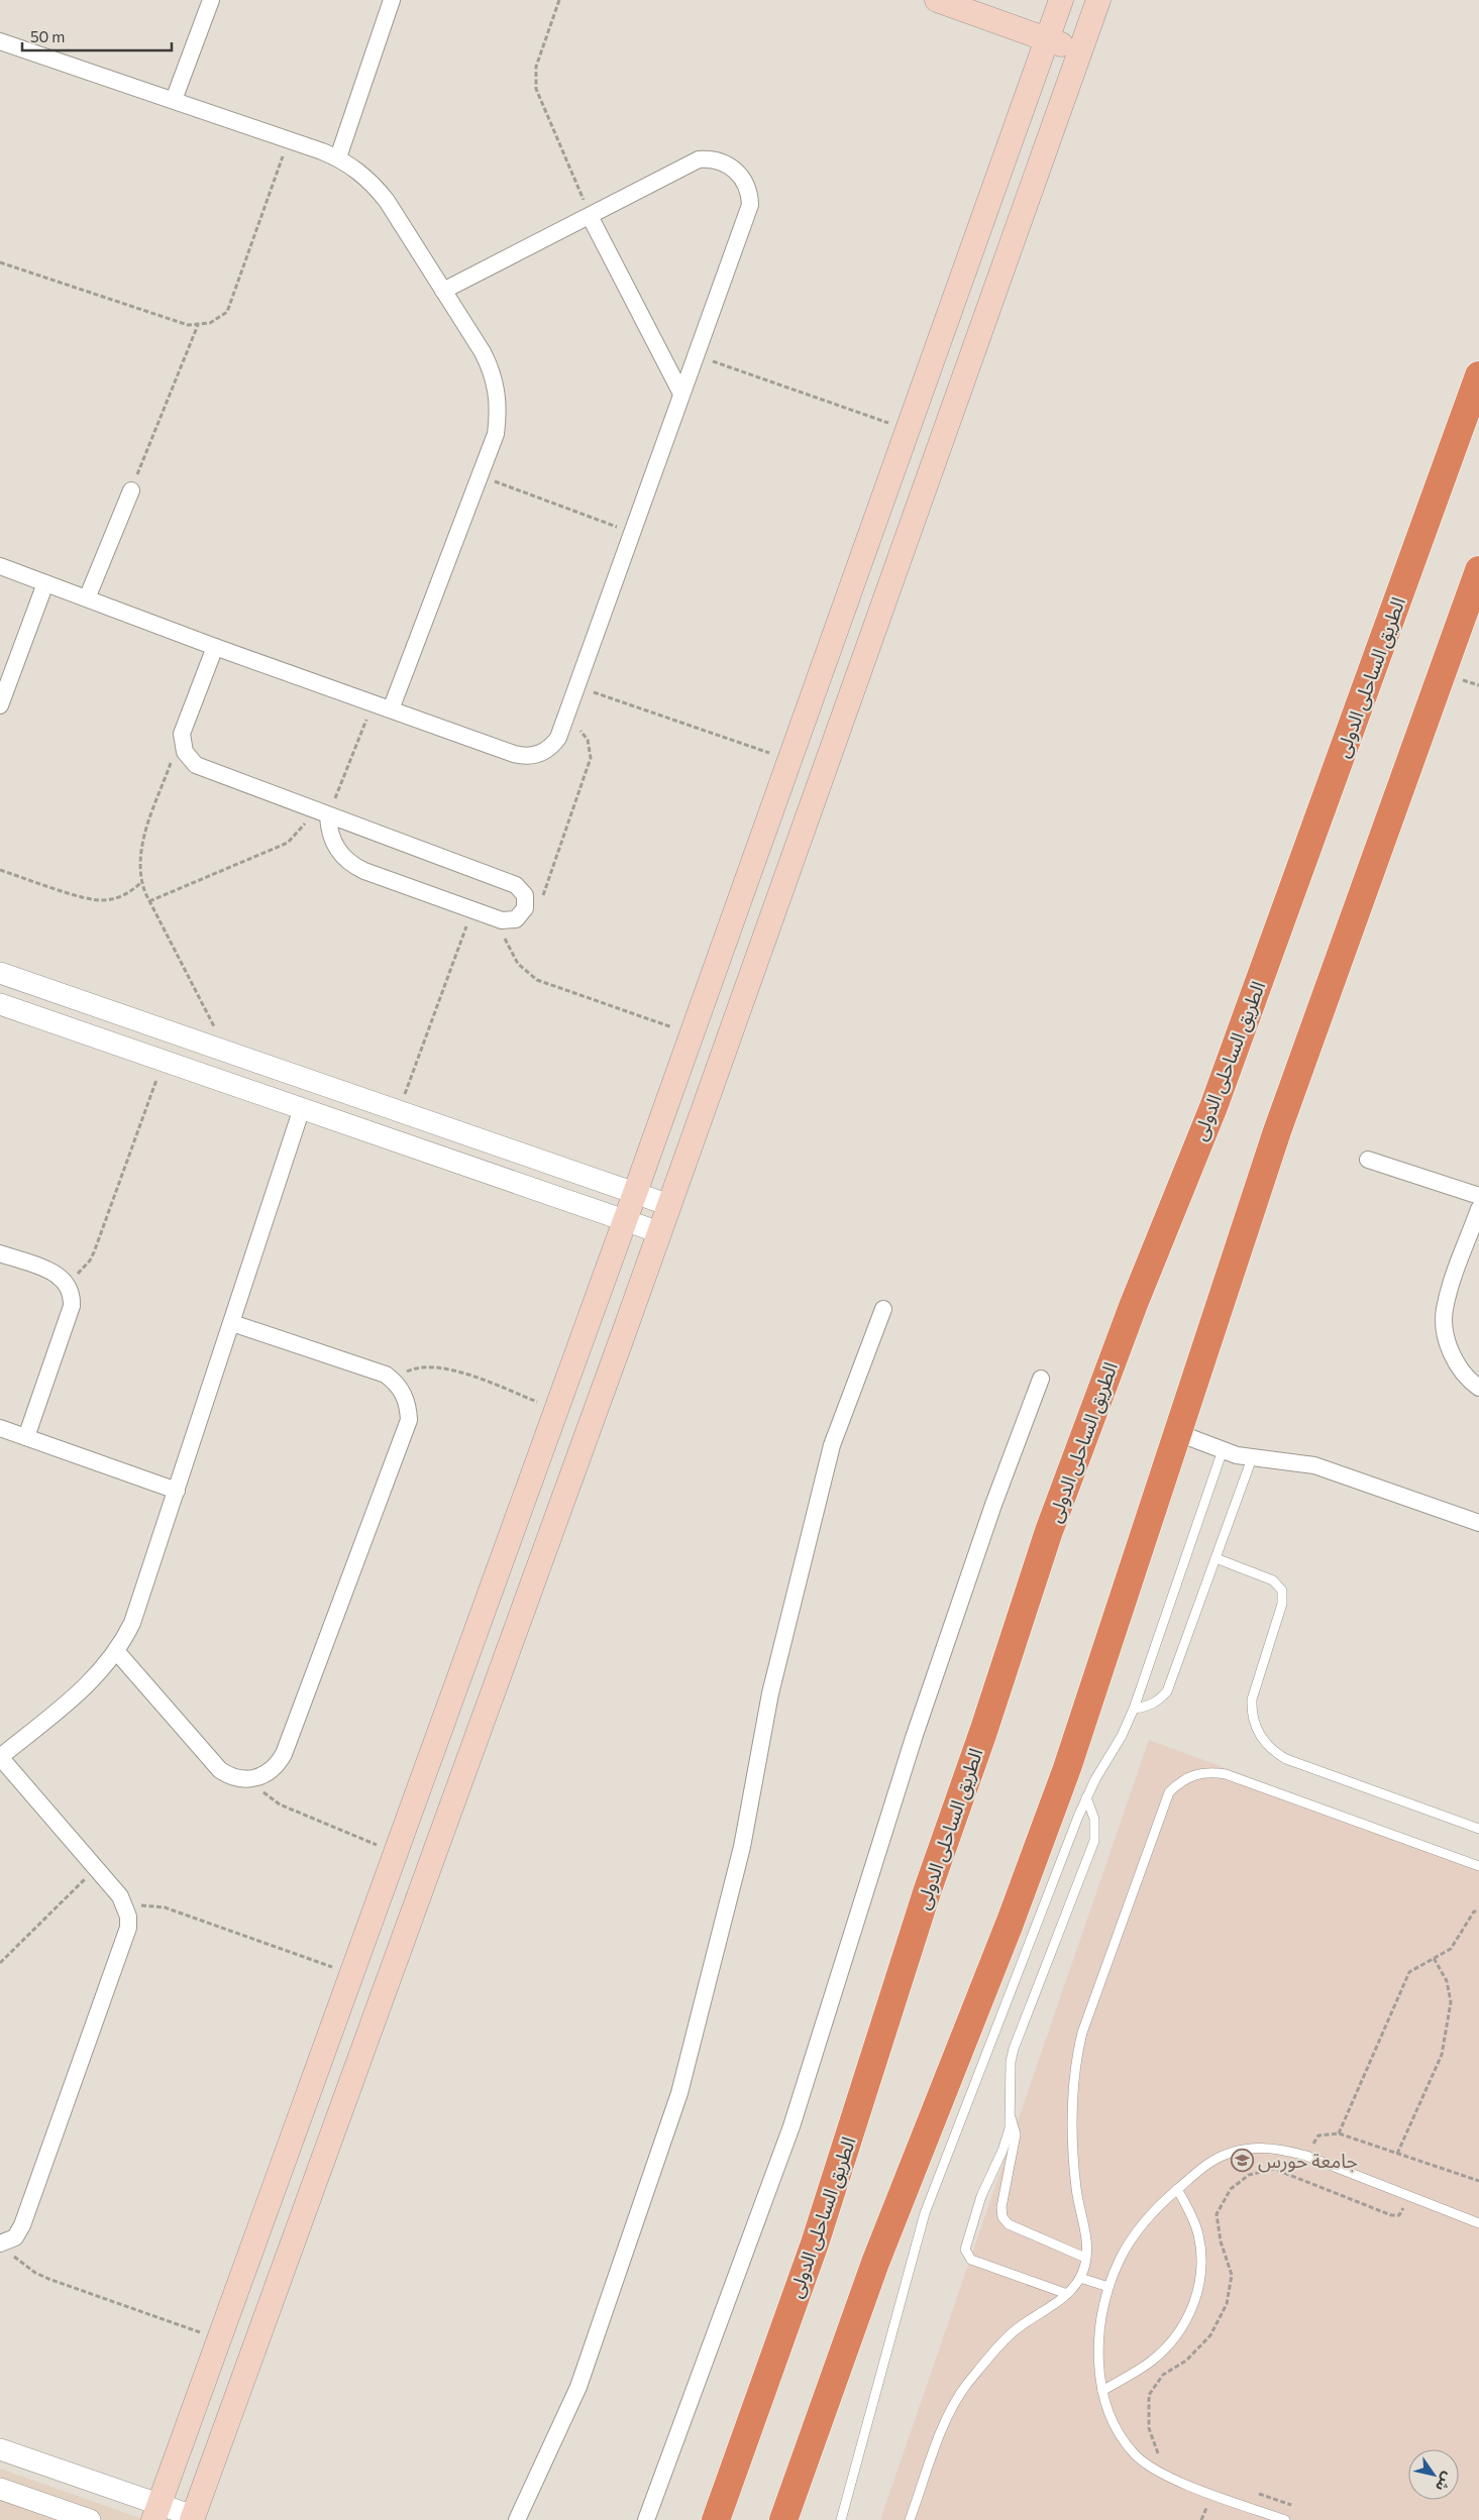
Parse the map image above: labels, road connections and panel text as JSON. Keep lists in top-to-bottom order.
{
  "streets": {
    "highway": ["الطريق الساحلى الدولى"]
  },
  "places": {
    "school or university": ["جامعة حورس"]
  },
  "scale_bar": "50 m",
  "north": "bottom right"
}
